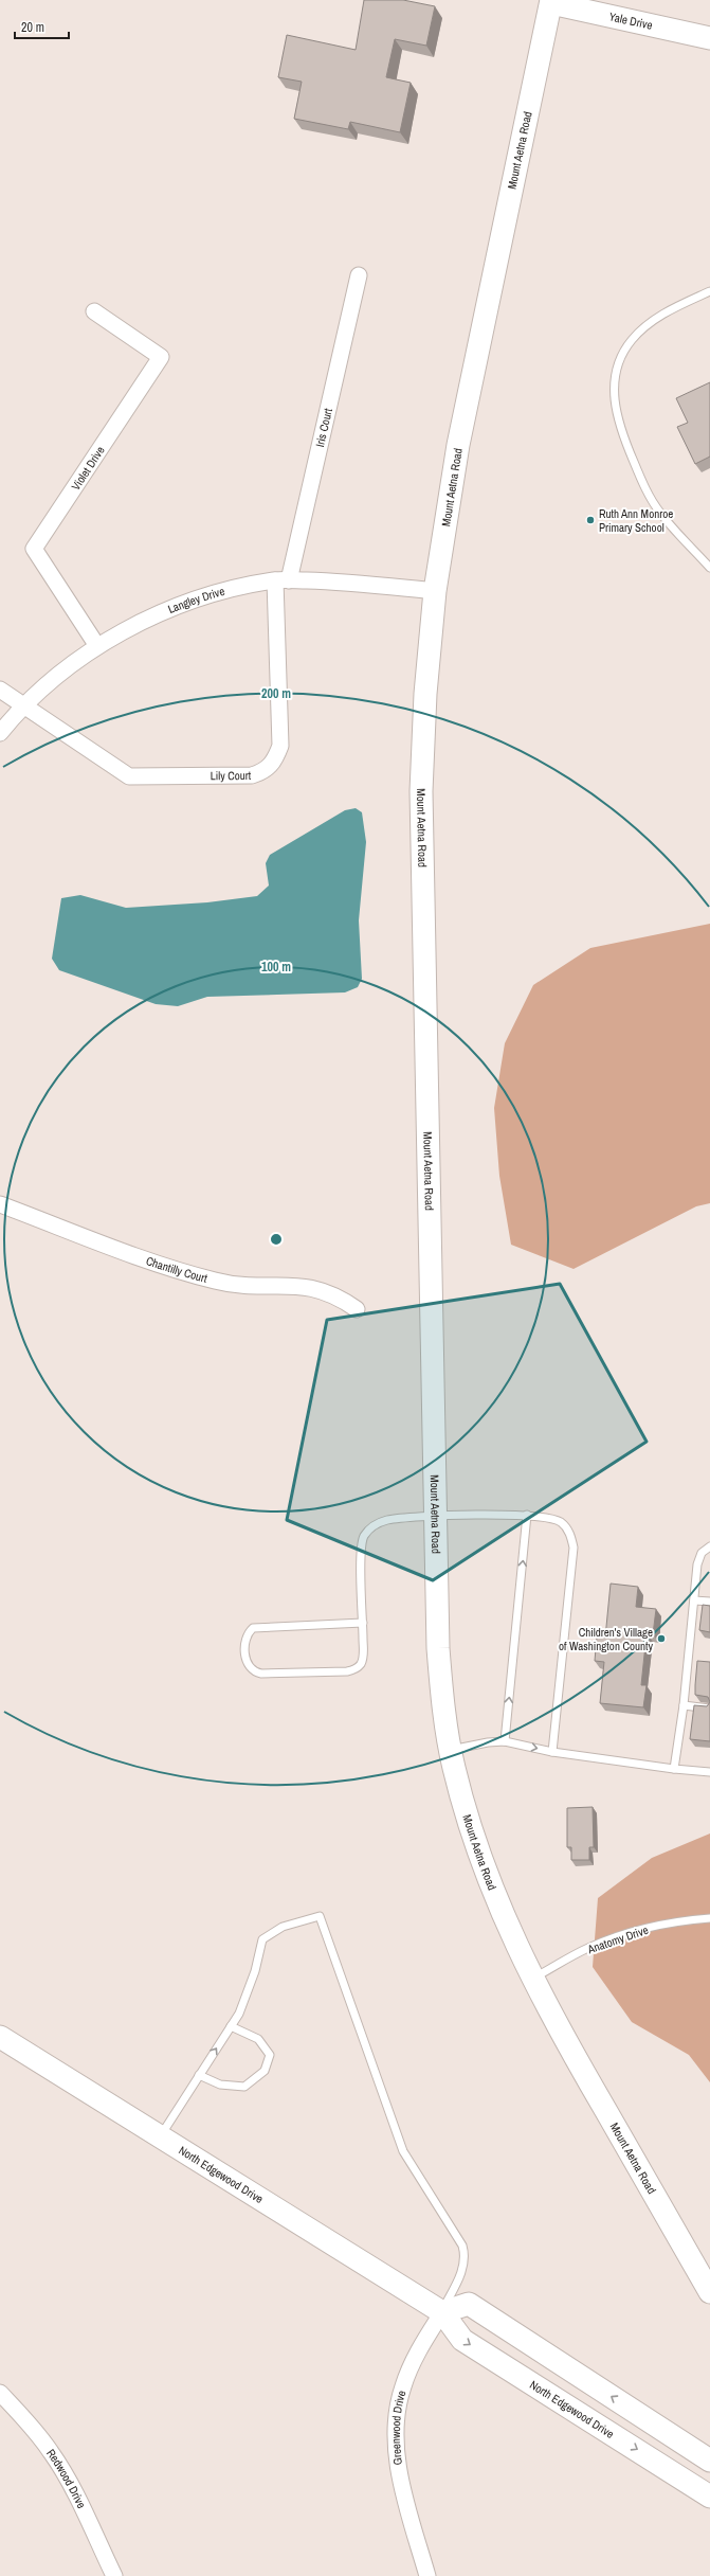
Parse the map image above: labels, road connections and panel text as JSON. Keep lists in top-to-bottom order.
{
  "streets": {
    "street": [
      "Yale Drive",
      "Mount Aetna Road",
      "Iris Court",
      "Violet Drive",
      "Langley Drive",
      "Lily Court",
      "Chantilly Court",
      "North Edgewood Drive",
      "Greenwood Drive",
      "Redwood Drive"
    ],
    "lane": ["Anatomy Drive"]
  },
  "crossings": [
    ["Yale Drive", "Mount Aetna Road"],
    ["Mount Aetna Road", "Langley Drive"],
    ["Mount Aetna Road", "Anatomy Drive"],
    ["Iris Court", "Langley Drive"],
    ["Iris Court", "Lily Court"],
    ["Violet Drive", "Langley Drive"],
    ["Langley Drive", "Lily Court"],
    ["North Edgewood Drive", "Greenwood Drive"]
  ],
  "places": ["Ruth Ann Monroe Primary School", "Children's Village of Washington County"],
  "scale_bar": "20 m",
  "rings": ["200 m", "100 m"]
}
